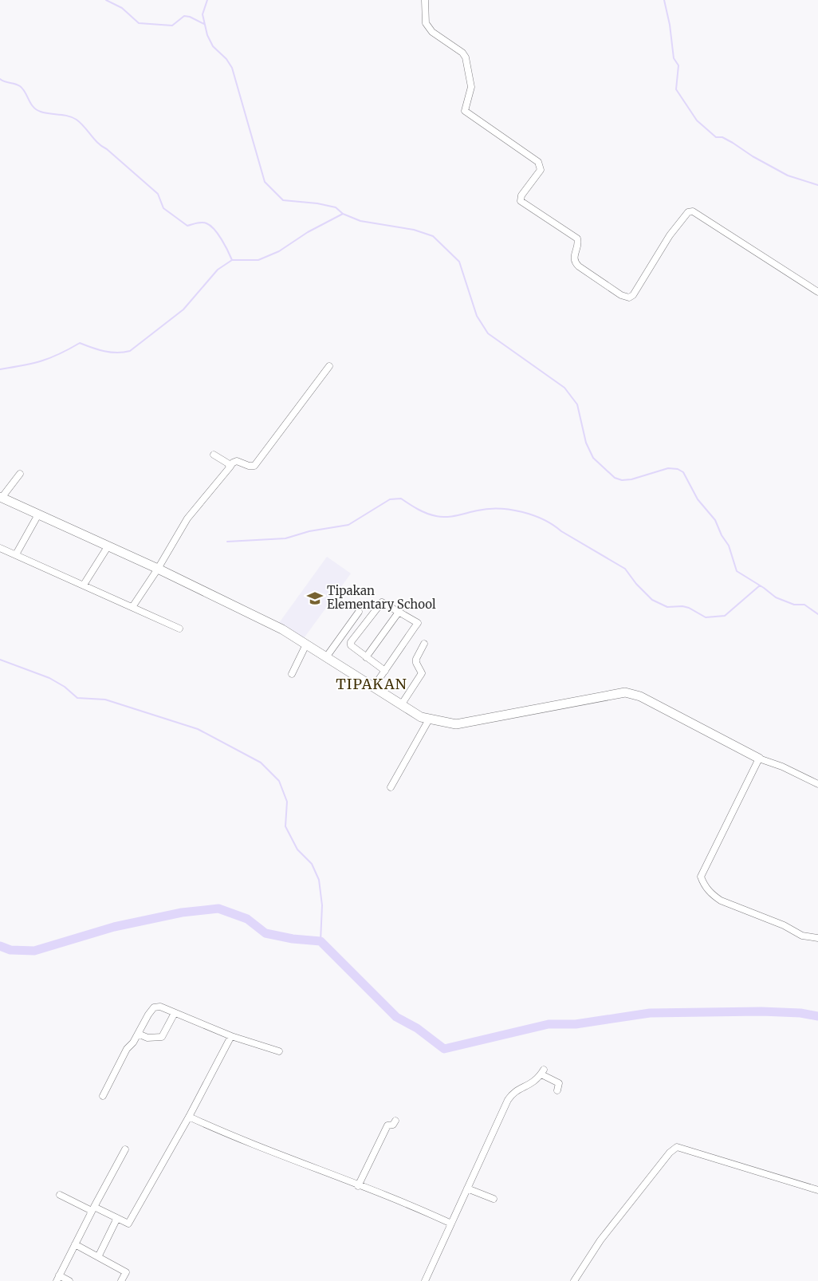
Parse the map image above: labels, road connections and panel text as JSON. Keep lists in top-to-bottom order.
{
  "districts": ["TIPAKAN"],
  "places": {
    "school or university": ["Tipakan Elementary School"]
  }
}
